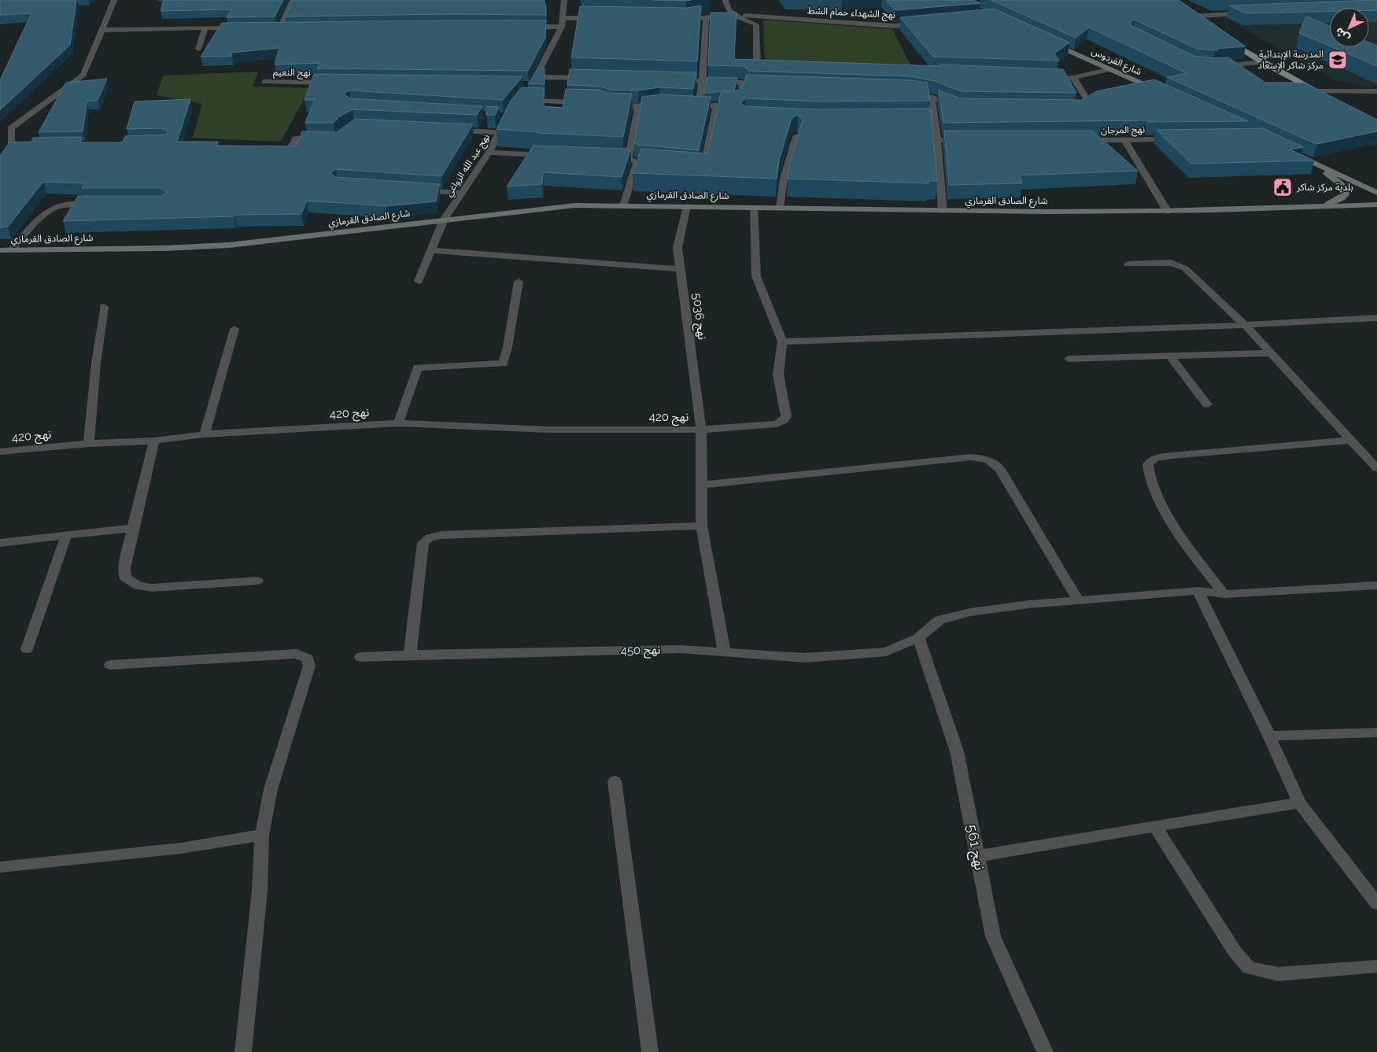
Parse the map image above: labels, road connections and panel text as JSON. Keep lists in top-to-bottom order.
{
  "streets": {
    "main road": ["شارع الفردوس", "شارع الصادق القرمازي"],
    "street": [
      "نهج الشهداء حمام الشط",
      "نهج النعيم",
      "نهج المرجان",
      "نهج عبد الله الزواغي",
      "نهج 5036",
      "نهج 420",
      "نهج 450",
      "نهج 561"
    ]
  },
  "crossings": [
    ["نهج عبد الله الزواغي", "شارع الصادق القرمازي"],
    ["شارع الصادق القرمازي", "نهج 5036"],
    ["نهج 5036", "نهج 420"],
    ["نهج 5036", "نهج 450"],
    ["نهج 450", "نهج 561"]
  ],
  "places": {
    "school or university": ["المدرسة الإبتدائية مركز شاكر الإسعاد"],
    "public building": ["بلدية مركز شاكر"]
  },
  "north": "bottom left"
}
